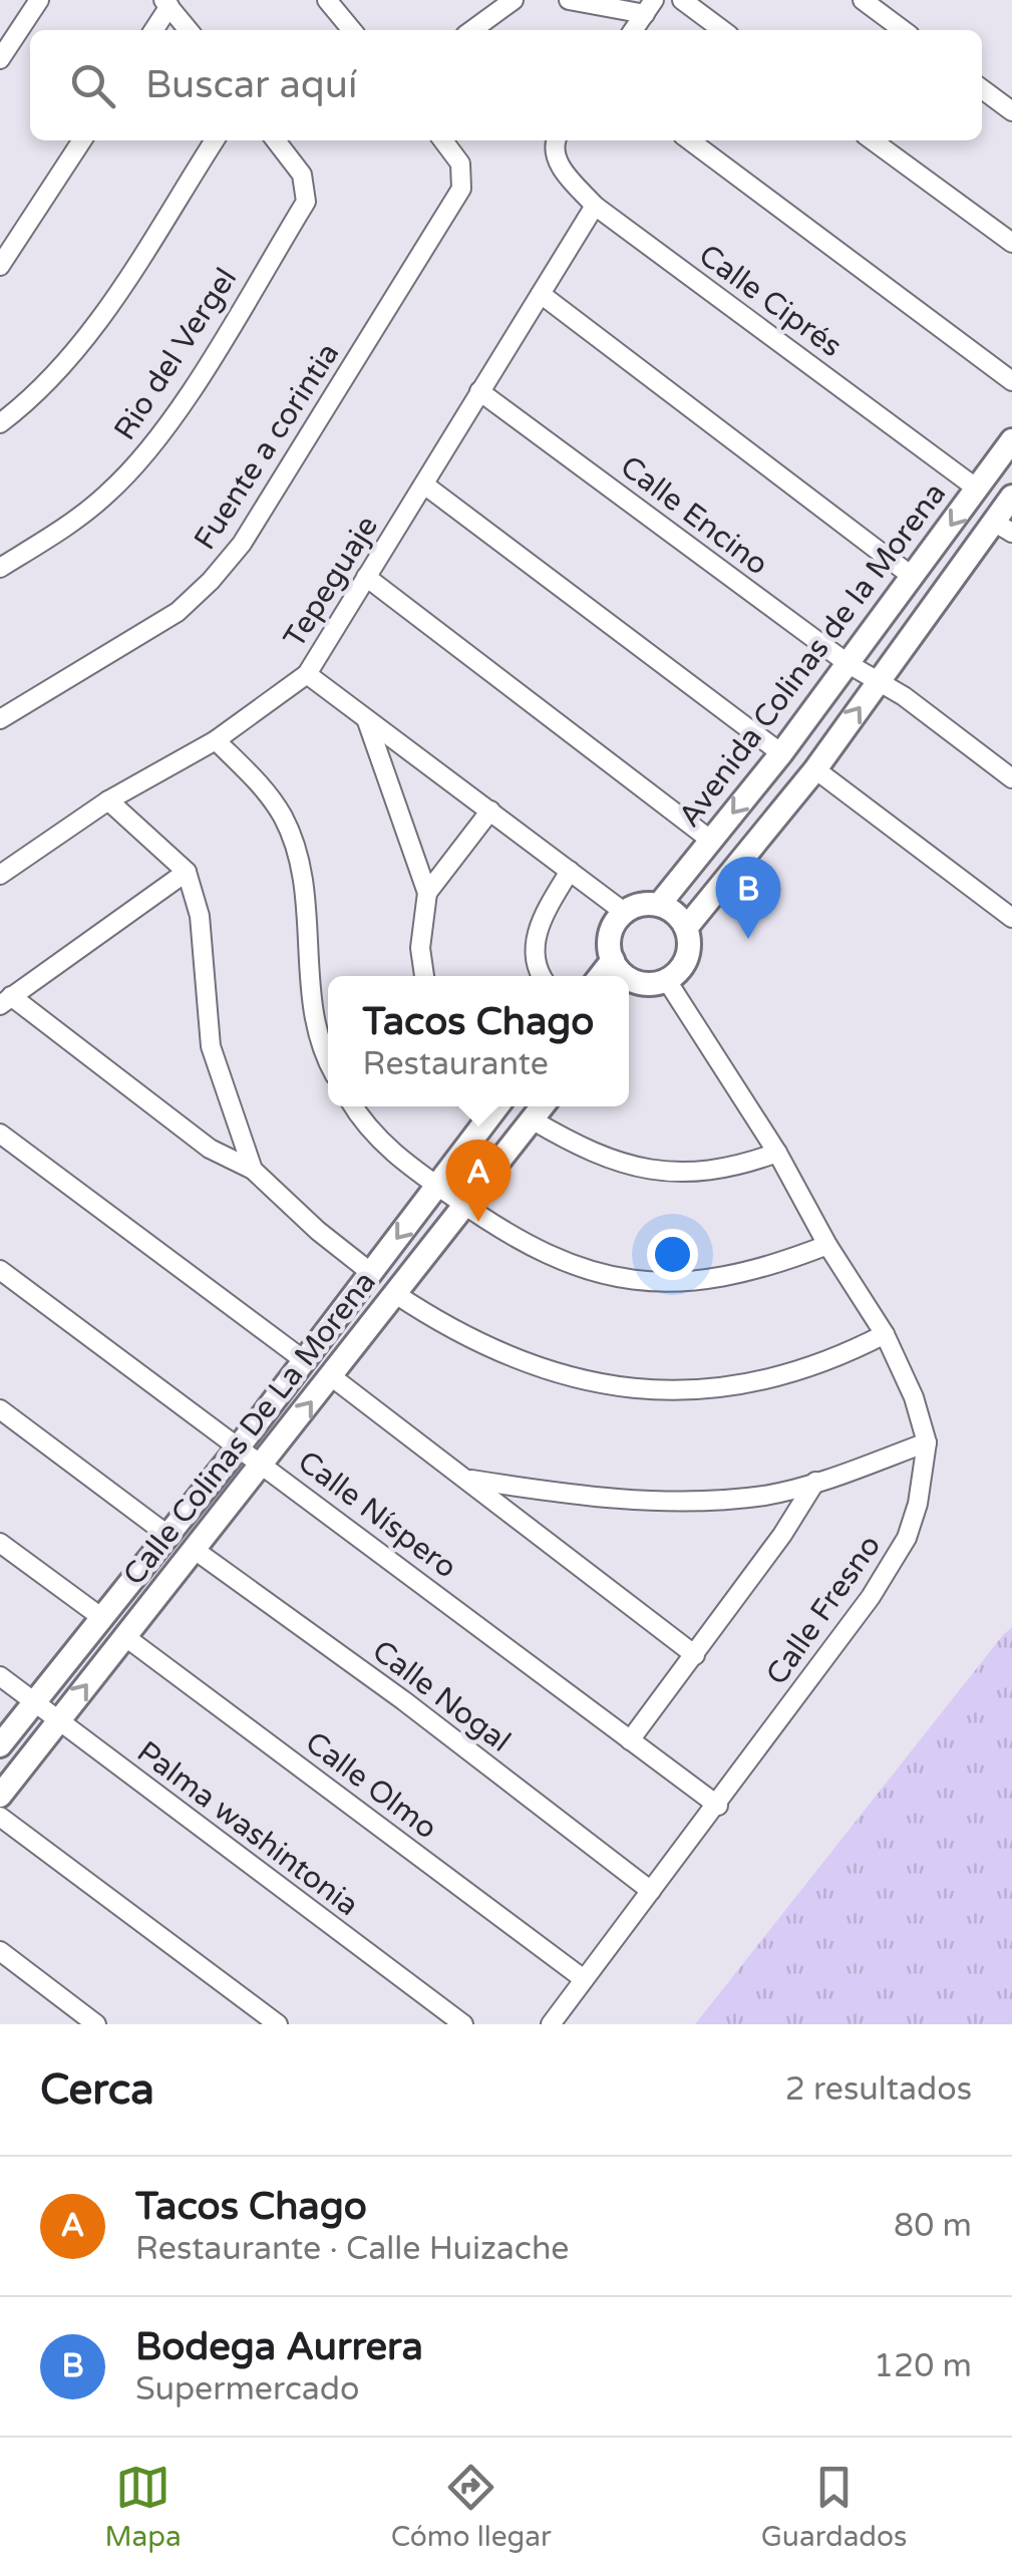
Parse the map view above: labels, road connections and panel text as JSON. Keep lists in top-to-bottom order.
{
  "streets": {
    "street": [
      "Calle Ciprés",
      "Rio del Vergel",
      "Fuente a corintia",
      "Calle Encino",
      "Tepeguaje",
      "Avenida Colinas de la Morena",
      "Calle Colinas De La Morena",
      "Calle Níspero",
      "Calle Fresno",
      "Calle Nogal",
      "Calle Olmo",
      "Palma washintonia"
    ]
  },
  "crossings": [
    ["Calle Ciprés", "Tepeguaje"],
    ["Calle Ciprés", "Avenida Colinas de la Morena"],
    ["Calle Encino", "Tepeguaje"],
    ["Calle Encino", "Avenida Colinas de la Morena"],
    ["Avenida Colinas de la Morena", "Calle Fresno"],
    ["Calle Colinas De La Morena", "Calle Níspero"],
    ["Calle Colinas De La Morena", "Calle Nogal"],
    ["Calle Colinas De La Morena", "Calle Olmo"],
    ["Calle Colinas De La Morena", "Palma washintonia"],
    ["Calle Níspero", "Calle Fresno"],
    ["Calle Fresno", "Calle Nogal"],
    ["Calle Fresno", "Calle Olmo"]
  ],
  "page": {
    "search": "Buscar aquí",
    "pins": ["B", "A"],
    "popup": ["Tacos Chago", "Restaurante"],
    "heading": ["Cerca", "2 resultados"],
    "list": [
      {
        "mark": "A",
        "name": "Tacos Chago",
        "note": "Restaurante · Calle Huizache",
        "value": "80 m"
      },
      {
        "mark": "B",
        "name": "Bodega Aurrera",
        "note": "Supermercado",
        "value": "120 m"
      }
    ],
    "nav": ["Mapa", "Cómo llegar", "Guardados"]
  }
}
